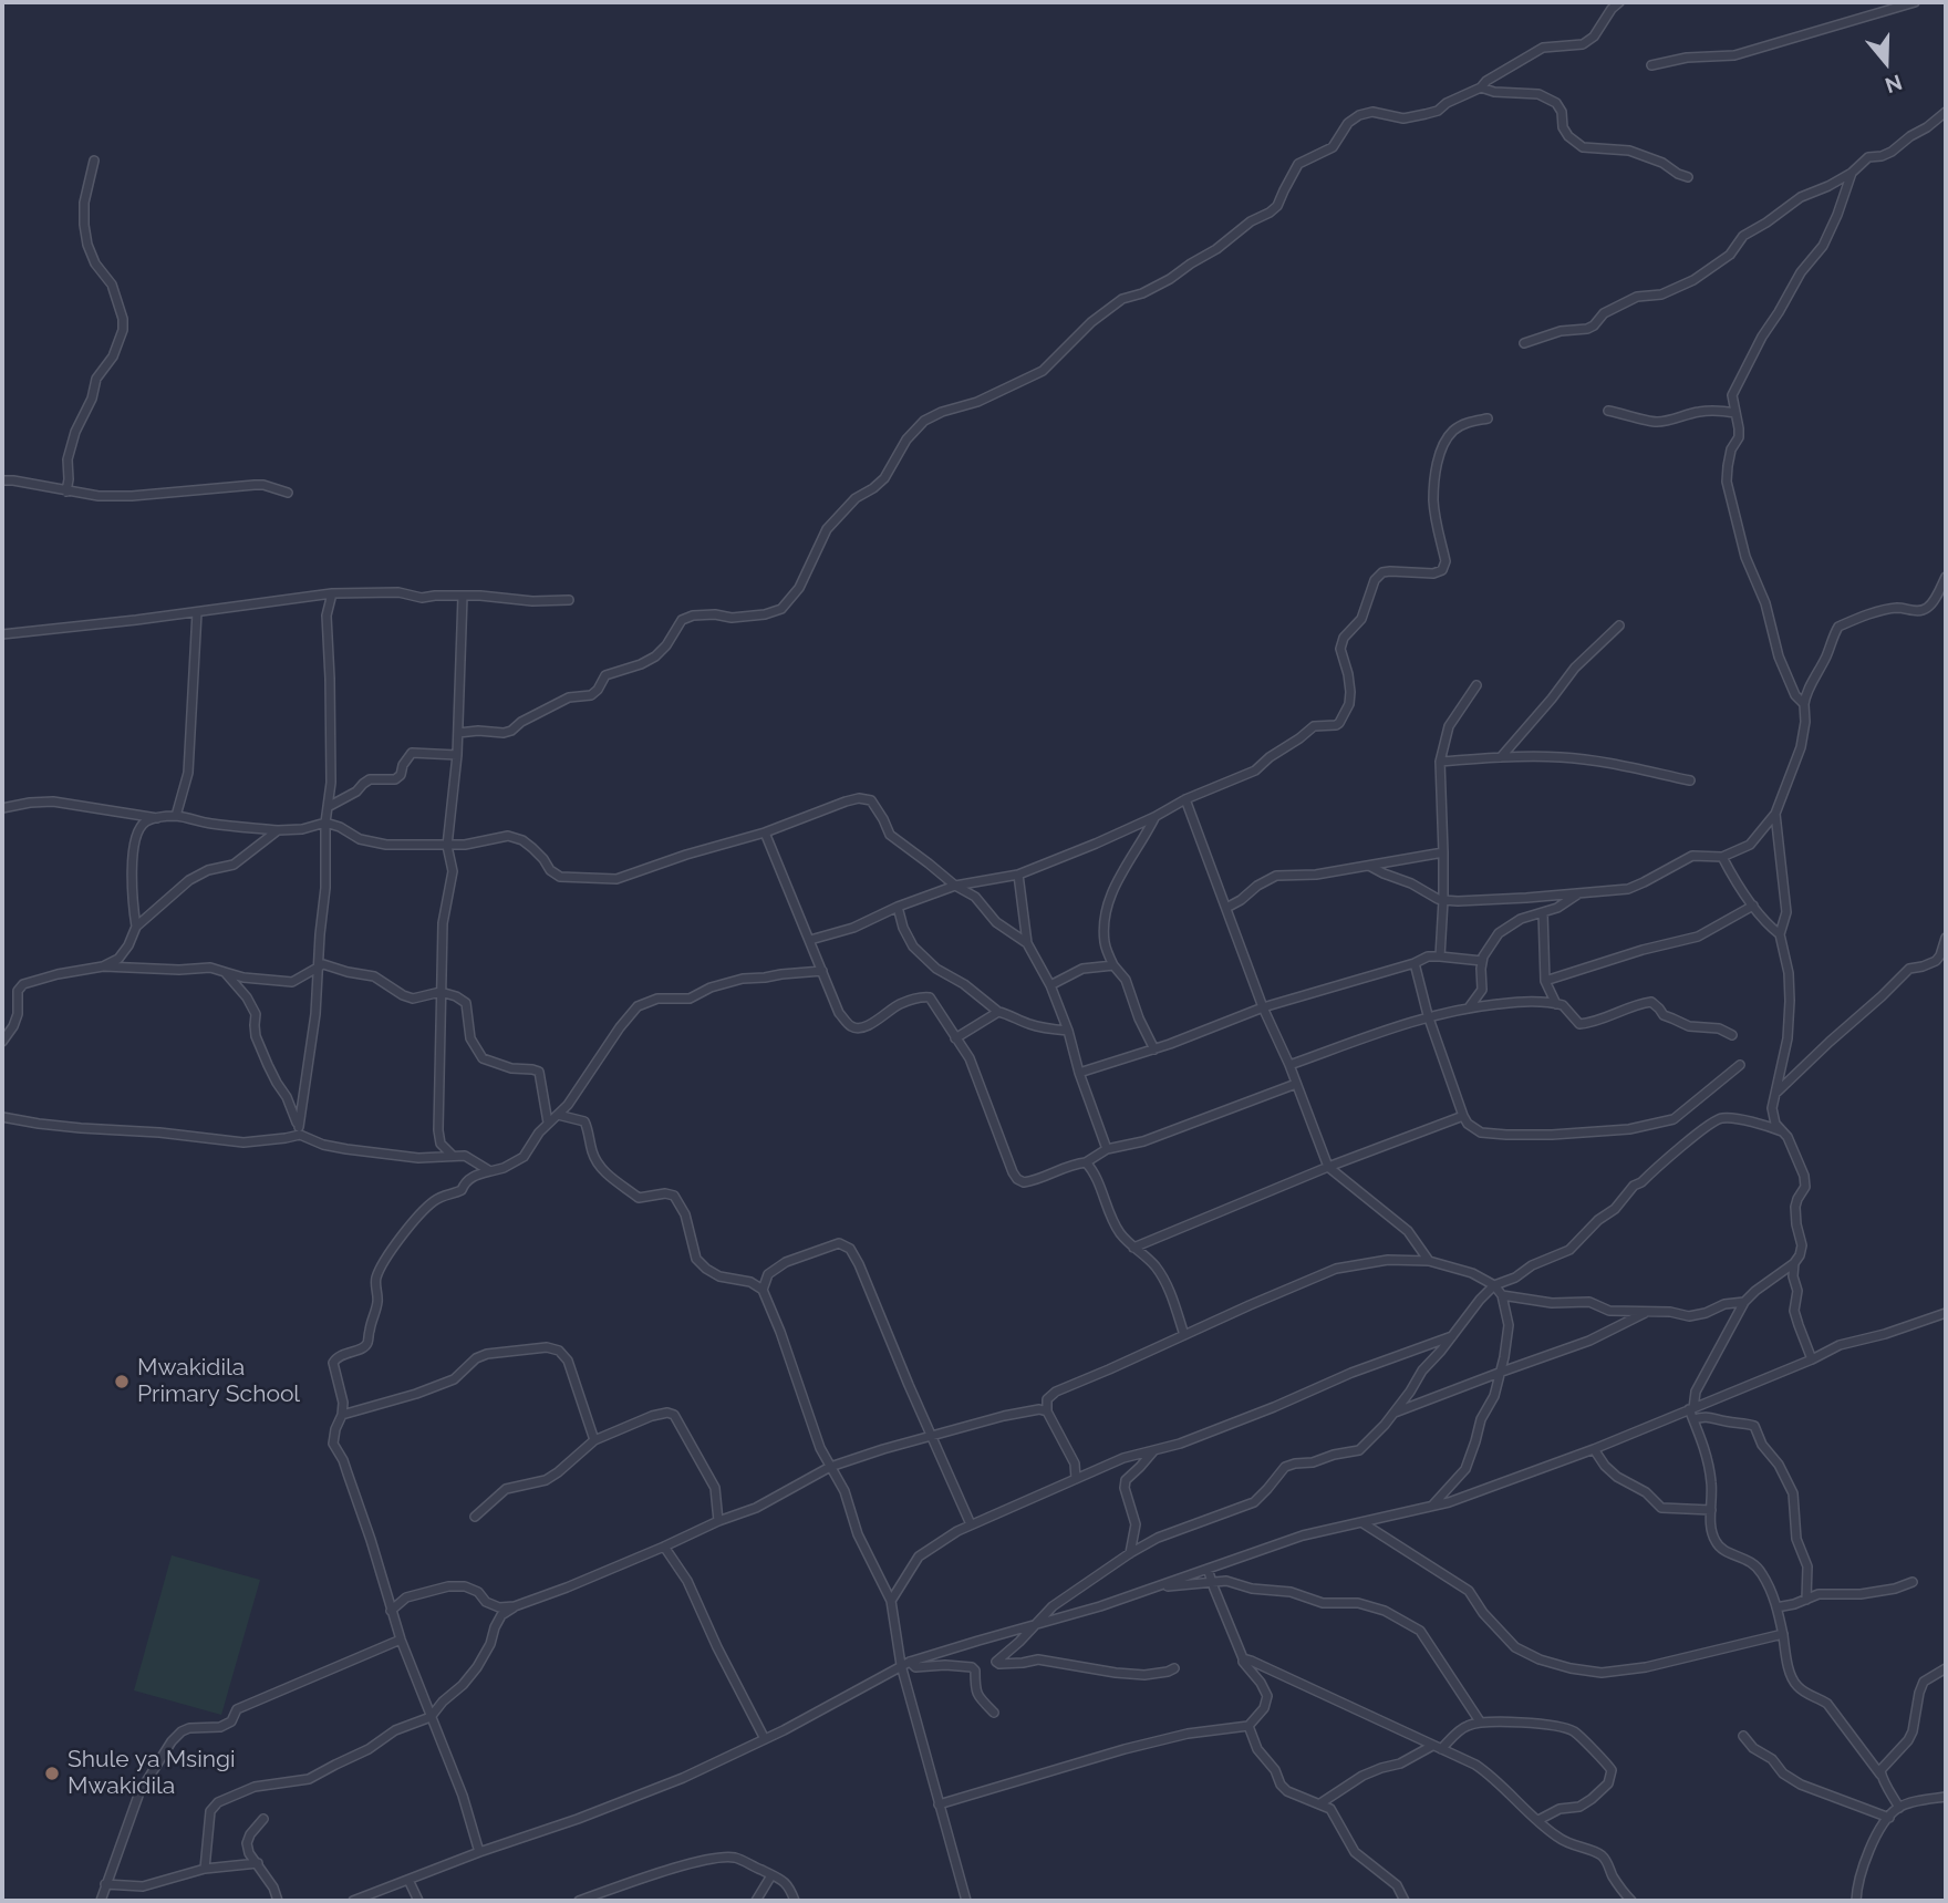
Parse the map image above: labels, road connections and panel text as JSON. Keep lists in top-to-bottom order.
{
  "places": ["Mwakidila Primary School", "Shule ya Msingi Mwakidila"],
  "north": "bottom"
}
